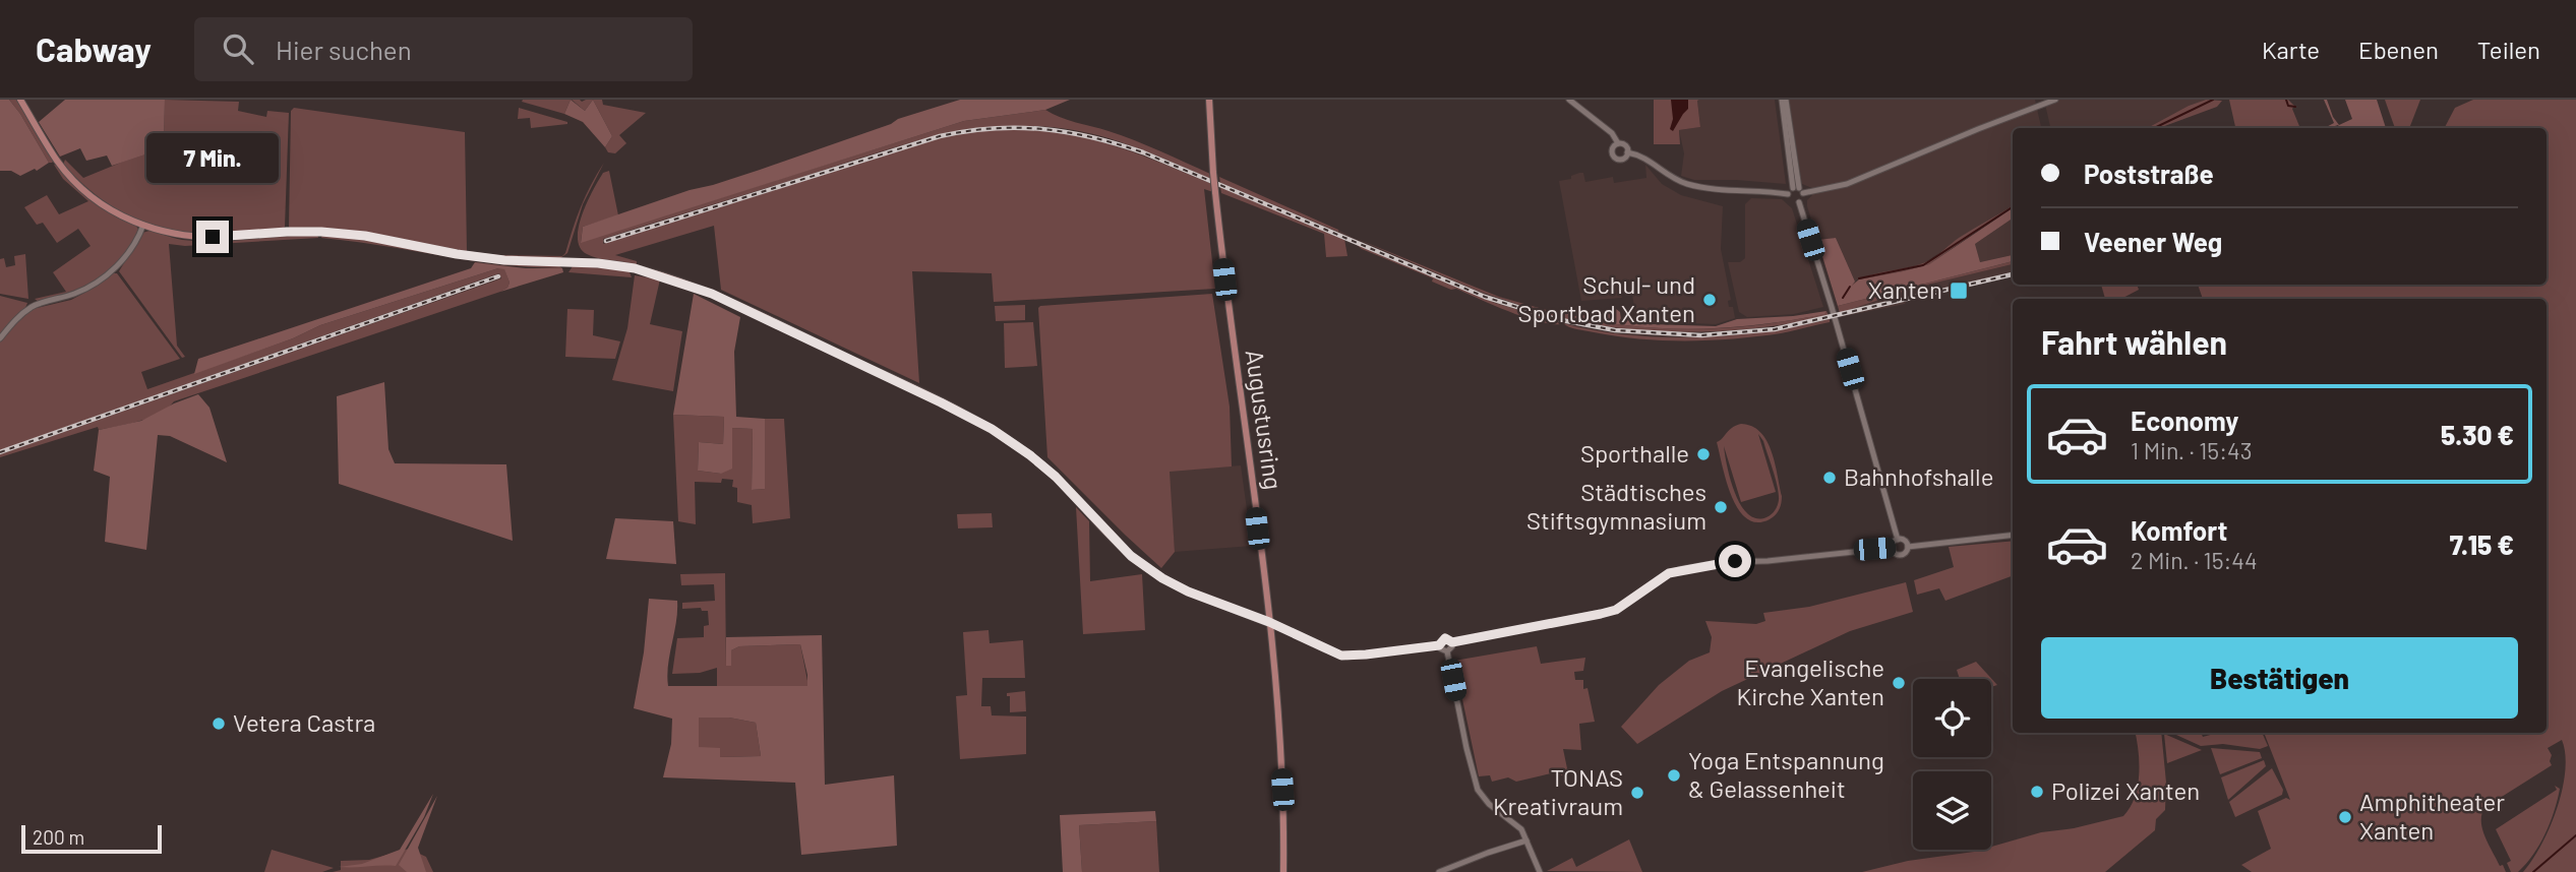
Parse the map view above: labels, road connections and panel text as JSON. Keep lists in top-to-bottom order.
{
  "streets": {
    "main road": ["Augustusring"]
  },
  "places": {
    "transit": ["Xanten"],
    "other": [
      "Schul- und Sportbad Xanten",
      "Sporthalle",
      "Bahnhofshalle",
      "Städtisches Stiftsgymnasium",
      "Evangelische Kirche Xanten",
      "Vetera Castra",
      "Yoga Entspannung & Gelassenheit",
      "Polizei Xanten",
      "TONAS Kreativraum",
      "Amphitheater Xanten"
    ]
  },
  "scale_bar": "200 m",
  "page": {
    "header": "Cabway",
    "search": "Hier suchen",
    "nav": ["Karte", "Ebenen", "Teilen"],
    "banner": ["Poststraße", "Veener Weg"],
    "bubble": "7 Min.",
    "heading": "Fahrt wählen",
    "list": [
      {
        "name": "Economy",
        "note": "1 Min. · 15:43",
        "value": "5.30 €"
      },
      {
        "name": "Komfort",
        "note": "2 Min. · 15:44",
        "value": "7.15 €"
      }
    ],
    "buttons": "Bestätigen",
    "scale": "200 m"
  }
}
